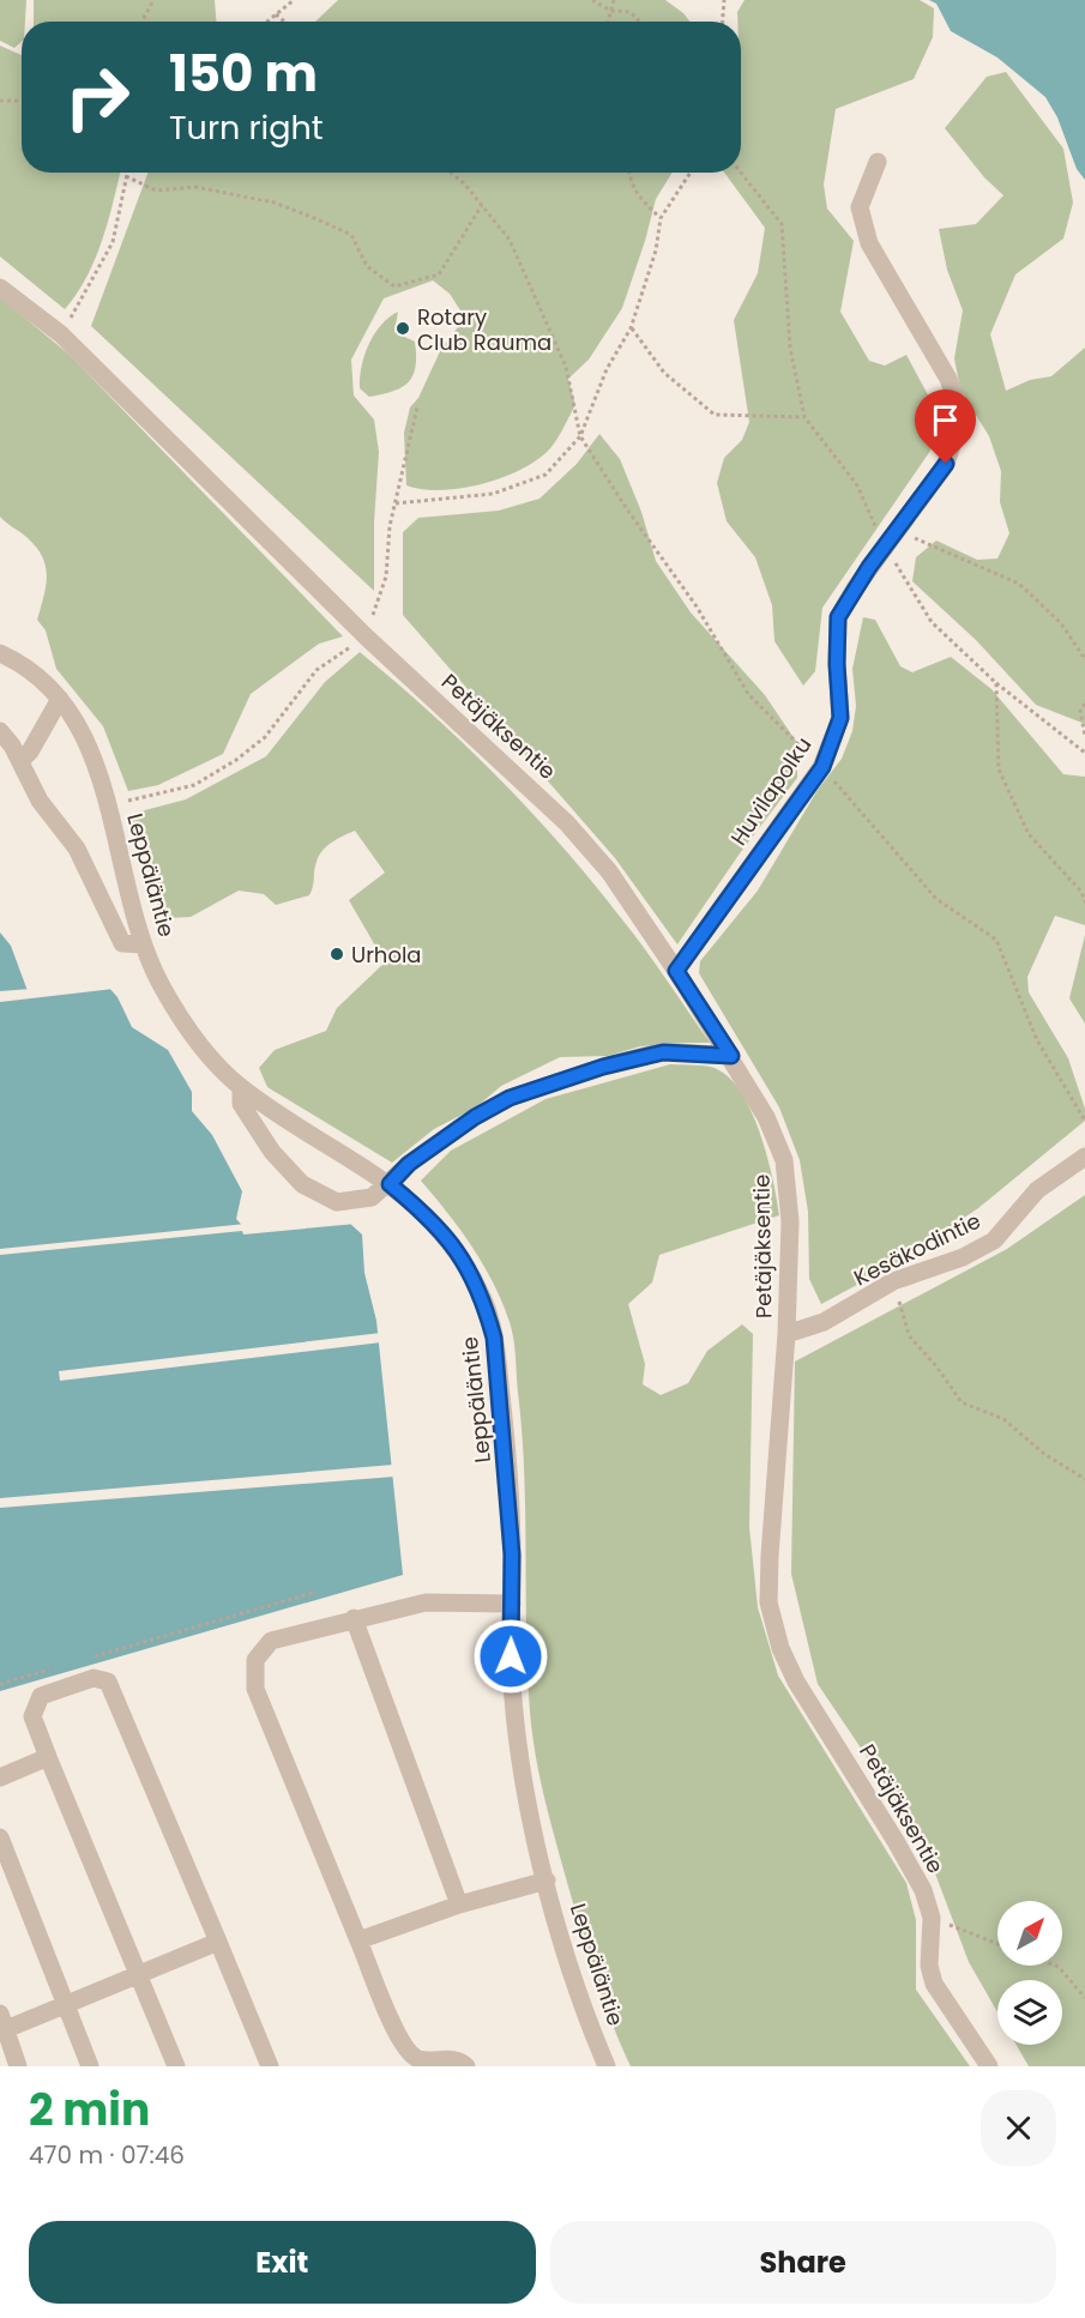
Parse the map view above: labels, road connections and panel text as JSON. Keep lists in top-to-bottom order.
{
  "streets": {
    "street": [
      "Petäjäksentie",
      "Huvilapolku",
      "Leppäläntie",
      "Kesäkodintie"
    ]
  },
  "crossings": [
    ["Petäjäksentie", "Huvilapolku"],
    ["Petäjäksentie", "Kesäkodintie"]
  ],
  "places": ["Rotary Club Rauma", "Urhola"],
  "north": "top right",
  "page": {
    "turn": ["150 m", "Turn right"],
    "heading": ["2 min", "470 m · 07:46"],
    "buttons": ["Exit", "Share"]
  }
}
